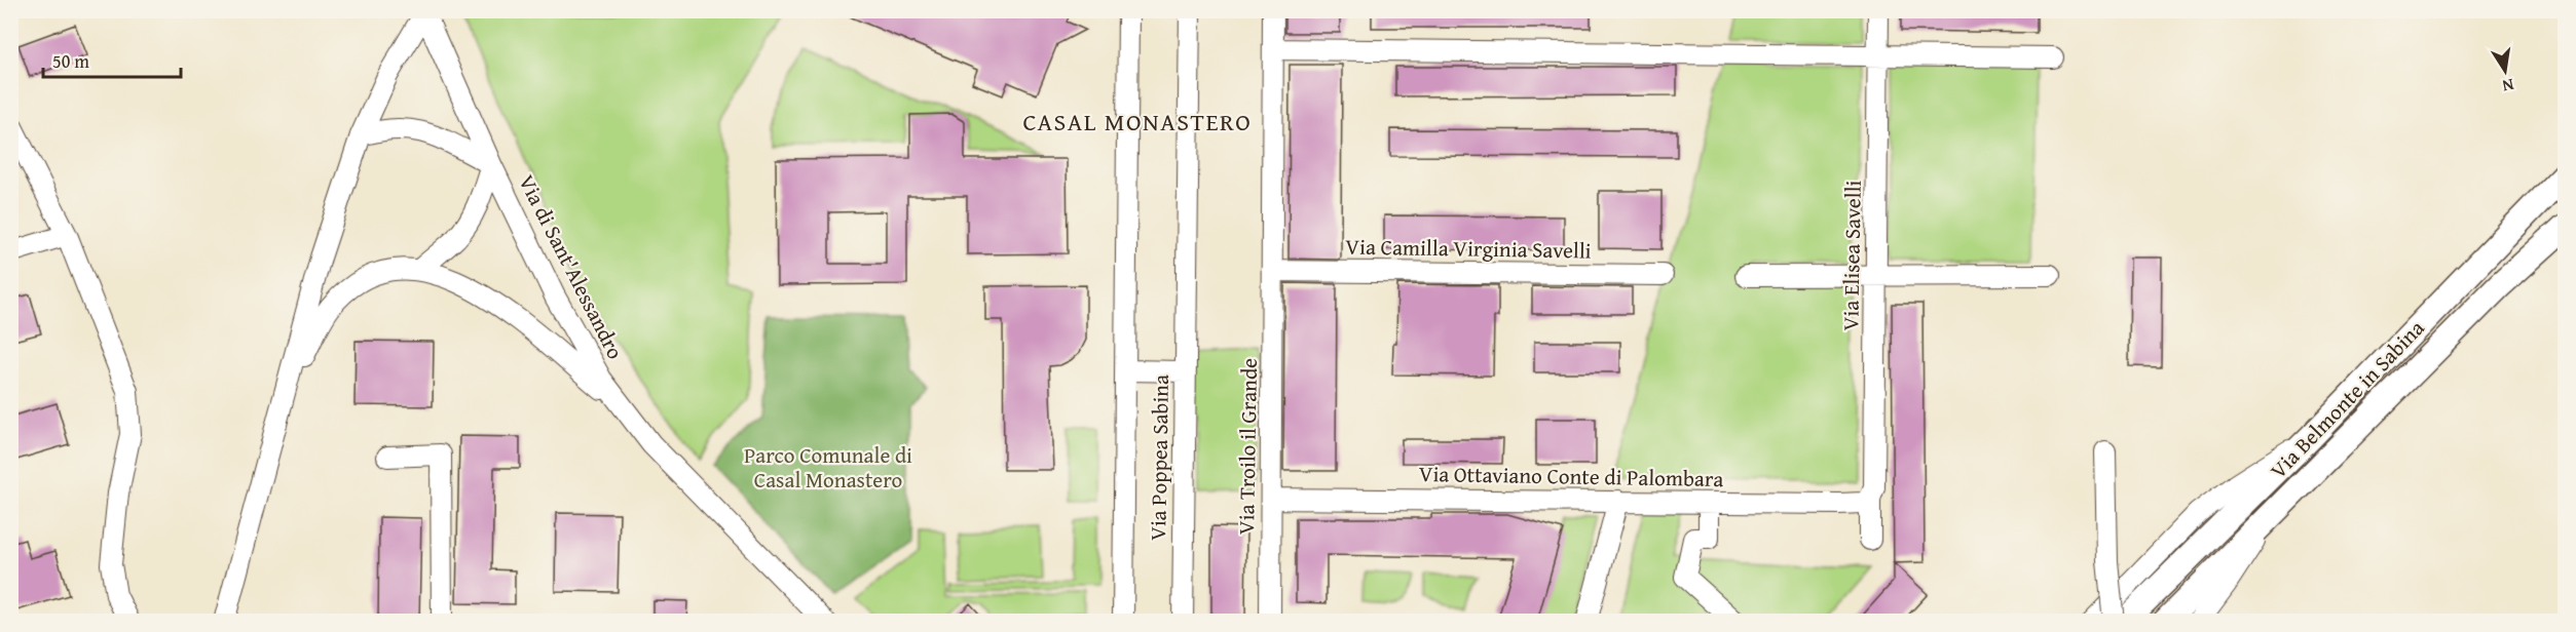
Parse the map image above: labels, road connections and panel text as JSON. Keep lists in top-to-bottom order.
{
  "streets": {
    "main road": ["Via Belmonte in Sabina"],
    "street": [
      "Via Camilla Virginia Savelli",
      "Via Elisea Savelli",
      "Via di Sant'Alessandro",
      "Via Troilo il Grande",
      "Via Poppea Sabina",
      "Via Ottaviano Conte di Palombara"
    ]
  },
  "crossings": [
    ["Via Camilla Virginia Savelli", "Via Troilo il Grande"],
    ["Via Elisea Savelli", "Via Ottaviano Conte di Palombara"],
    ["Via Troilo il Grande", "Via Ottaviano Conte di Palombara"]
  ],
  "districts": ["CASAL MONASTERO"],
  "parks": ["Parco Comunale di Casal Monastero"],
  "scale_bar": "50 m",
  "north": "bottom"
}
